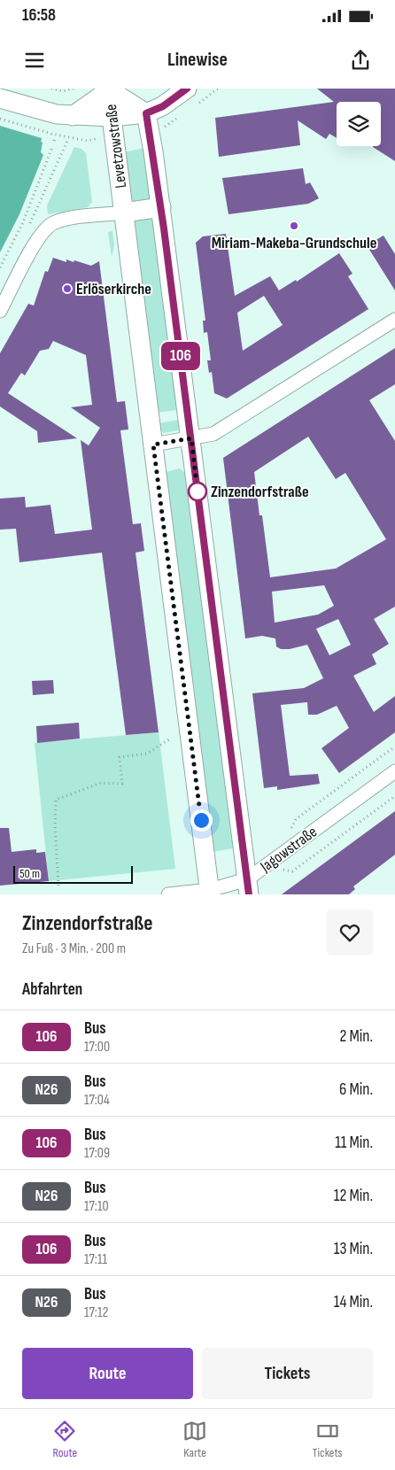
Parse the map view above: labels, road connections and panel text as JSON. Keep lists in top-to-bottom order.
{
  "streets": {
    "main road": ["Levetzowstraße"],
    "street": ["Jagowstraße"]
  },
  "crossings": [
    ["Levetzowstraße", "Jagowstraße"]
  ],
  "places": ["Miriam-Makeba-Grundschule", "Erlöserkirche", "Zinzendorfstraße"],
  "lines": ["bus line 106"],
  "scale_bar": "50 m",
  "page": {
    "status": "16:58",
    "header": "Linewise",
    "on_map": "106",
    "scale": "50 m",
    "heading": [
      ["Zinzendorfstraße", "Zu Fuß · 3 Min. · 200 m"],
      "Abfahrten"
    ],
    "list": [
      {
        "mark": "106",
        "name": "Bus",
        "note": "17:00",
        "value": "2 Min."
      },
      {
        "mark": "N26",
        "name": "Bus",
        "note": "17:04",
        "value": "6 Min."
      },
      {
        "mark": "106",
        "name": "Bus",
        "note": "17:09",
        "value": "11 Min."
      },
      {
        "mark": "N26",
        "name": "Bus",
        "note": "17:10",
        "value": "12 Min."
      },
      {
        "mark": "106",
        "name": "Bus",
        "note": "17:11",
        "value": "13 Min."
      },
      {
        "mark": "N26",
        "name": "Bus",
        "note": "17:12",
        "value": "14 Min."
      }
    ],
    "buttons": ["Route", "Tickets"],
    "tabs": ["Route", "Karte", "Tickets"]
  }
}
